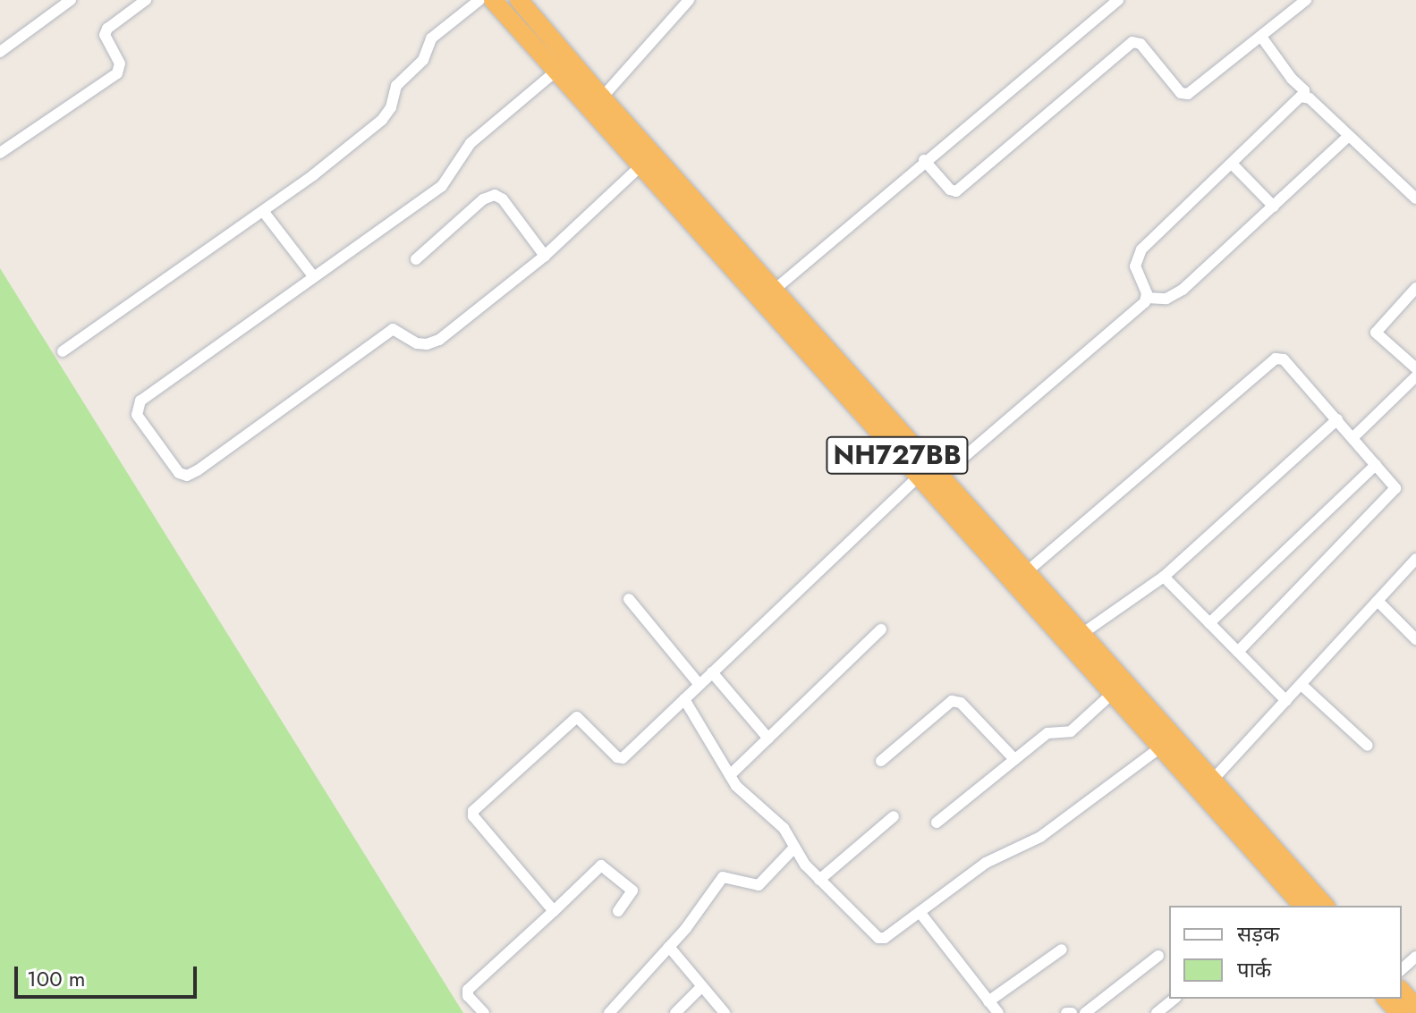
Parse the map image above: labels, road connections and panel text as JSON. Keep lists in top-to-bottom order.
{
  "streets": {
    "highway": ["NH727BB"]
  },
  "legend": ["सड़क", "पार्क"],
  "scale_bar": "100 m"
}
